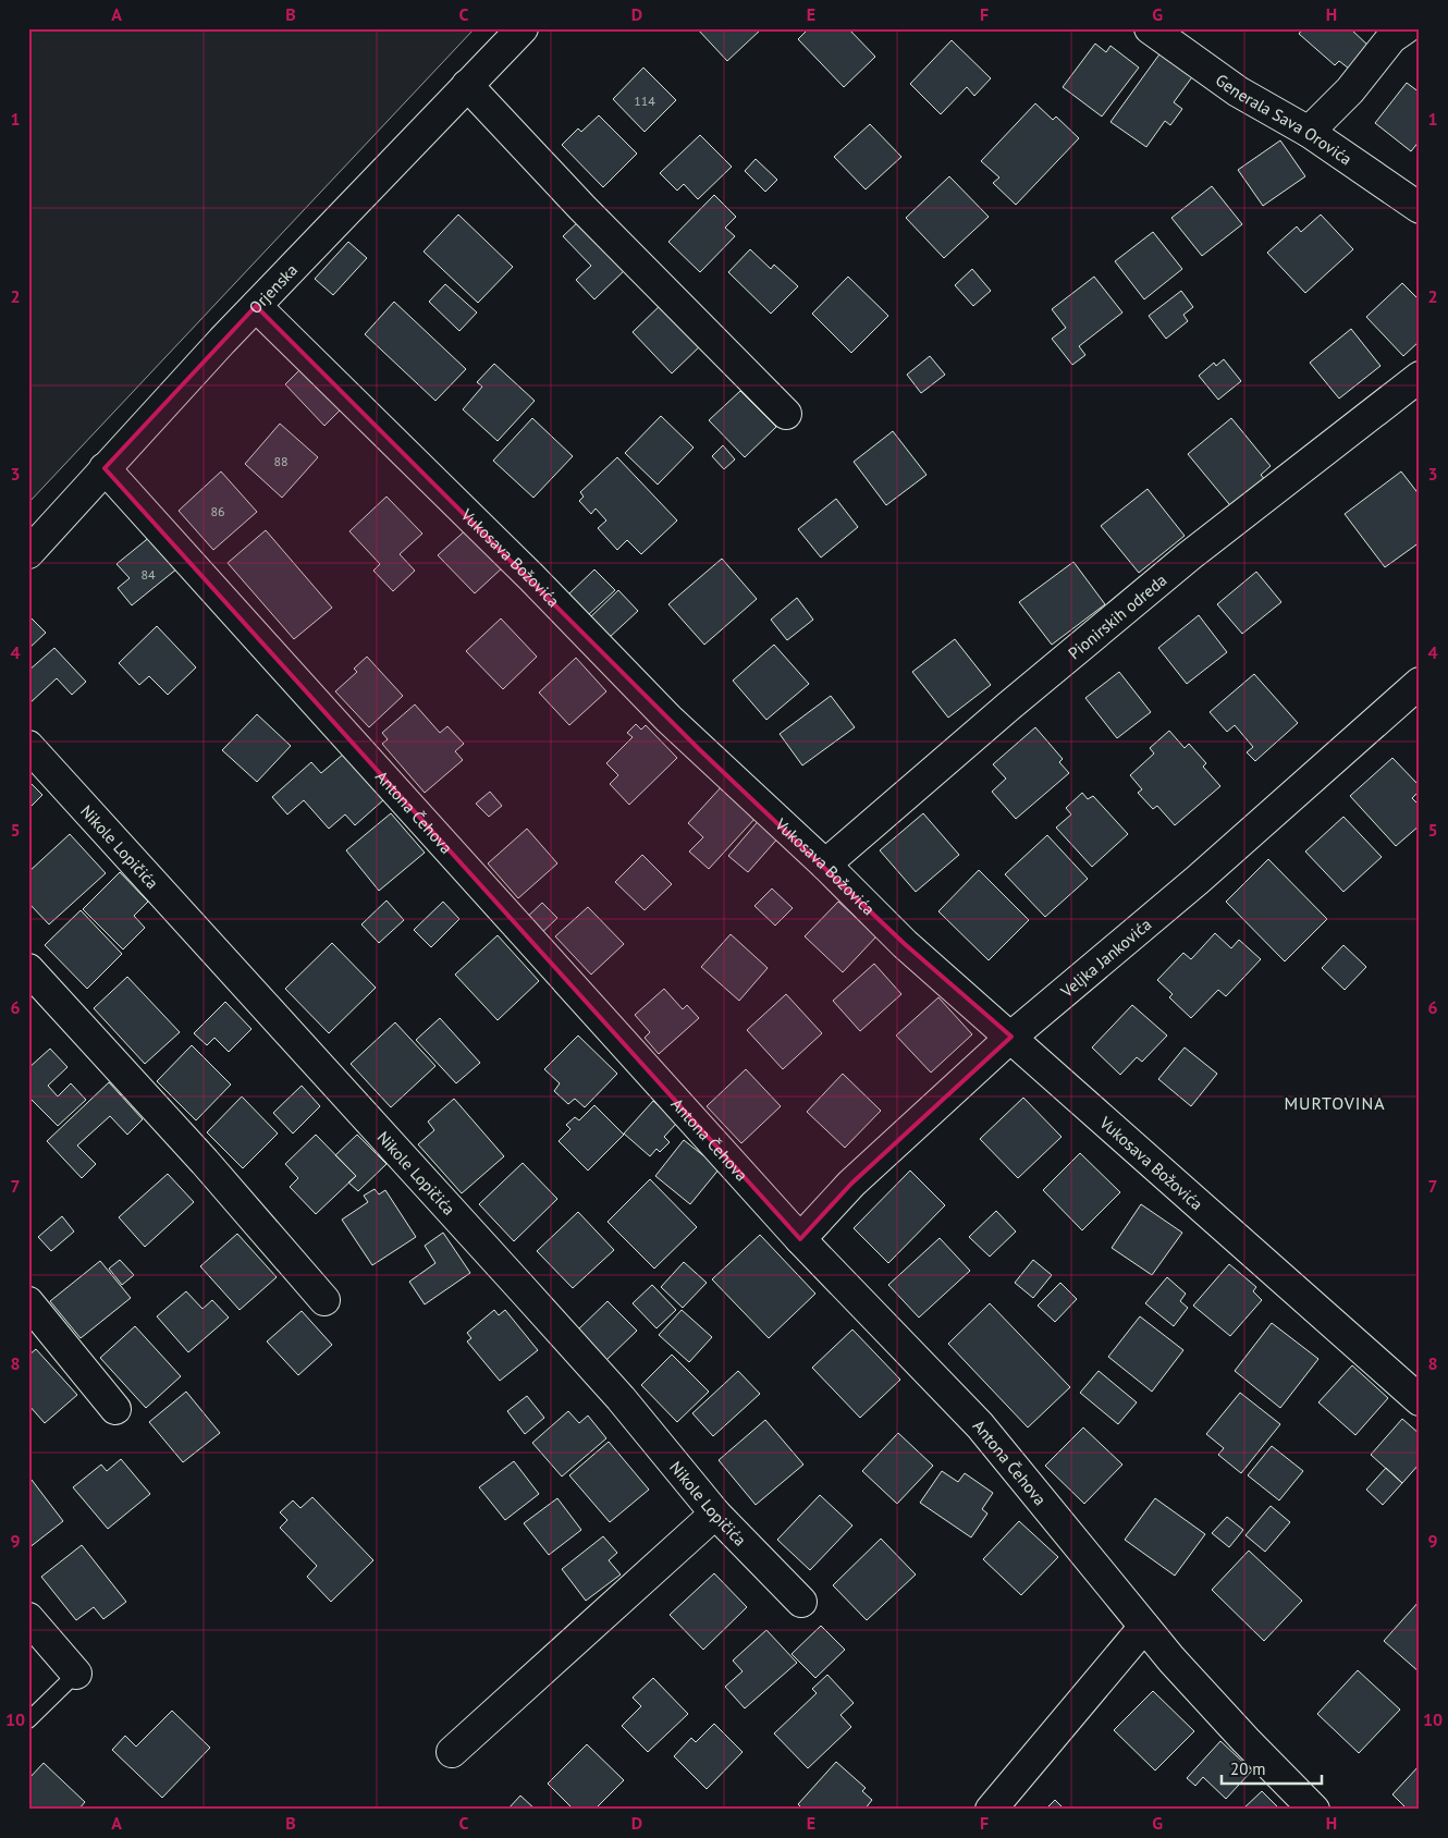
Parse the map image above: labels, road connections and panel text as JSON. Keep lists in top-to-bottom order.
{
  "streets": {
    "street": [
      "Generala Sava Orovića",
      "Orjenska",
      "Vukosava Božovića",
      "Pionirskih odreda",
      "Antona Čehova",
      "Nikole Lopičića",
      "Veljka Jankovića"
    ]
  },
  "crossings": [
    ["Orjenska", "Vukosava Božovića"],
    ["Orjenska", "Antona Čehova"],
    ["Vukosava Božovića", "Pionirskih odreda"],
    ["Vukosava Božovića", "Veljka Jankovića"],
    ["Antona Čehova", "Veljka Jankovića"]
  ],
  "districts": ["MURTOVINA"],
  "house_numbers": [
    "114",
    "88",
    "86",
    "84"
  ],
  "scale_bar": "20 m",
  "grid": {
    "columns": [
      "A",
      "B",
      "C",
      "D",
      "E",
      "F",
      "G",
      "H"
    ],
    "rows": [
      "1",
      "2",
      "3",
      "4",
      "5",
      "6",
      "7",
      "8",
      "9",
      "10"
    ]
  }
}
